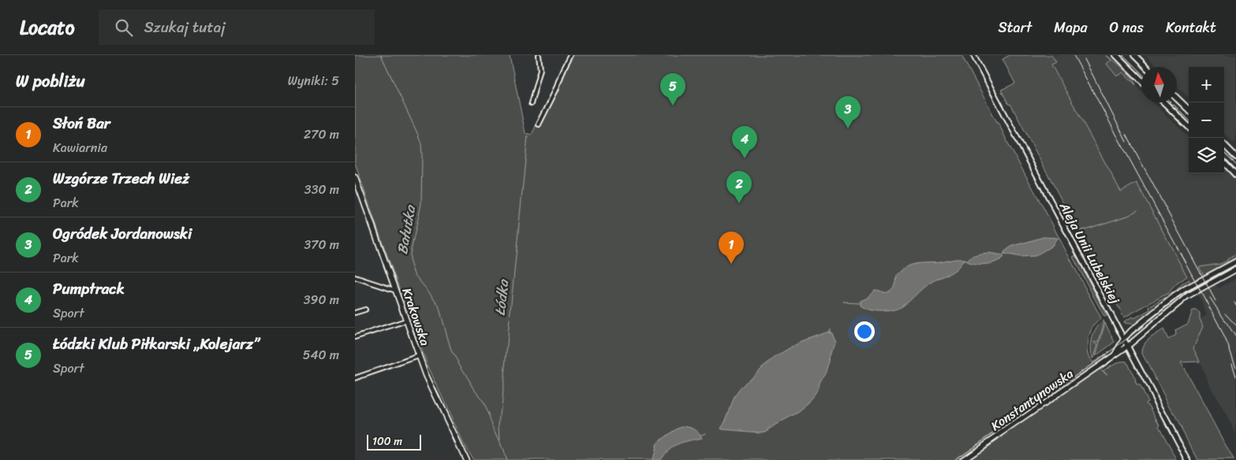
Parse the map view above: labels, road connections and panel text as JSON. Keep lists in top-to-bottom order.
{
  "streets": {
    "main road": ["Krakowska", "Konstantynowska"],
    "street": ["Aleja Unii Lubelskiej"]
  },
  "crossings": [
    ["Aleja Unii Lubelskiej", "Konstantynowska"]
  ],
  "water": ["Bałutka", "Łódka"],
  "scale_bar": "100 m",
  "north": "top",
  "page": {
    "header": "Locato",
    "search": "Szukaj tutaj",
    "nav": [
      "Start",
      "Mapa",
      "O nas",
      "Kontakt"
    ],
    "heading": ["W pobliżu", "Wyniki: 5"],
    "map_buttons": ["+", "−"],
    "pins": [
      "5",
      "3",
      "4",
      "2",
      "1"
    ],
    "list": [
      {
        "mark": "1",
        "name": "Słoń Bar",
        "note": "Kawiarnia",
        "value": "270 m"
      },
      {
        "mark": "2",
        "name": "Wzgórze Trzech Wież",
        "note": "Park",
        "value": "330 m"
      },
      {
        "mark": "3",
        "name": "Ogródek Jordanowski",
        "note": "Park",
        "value": "370 m"
      },
      {
        "mark": "4",
        "name": "Pumptrack",
        "note": "Sport",
        "value": "390 m"
      },
      {
        "mark": "5",
        "name": "Łódzki Klub Piłkarski „Kolejarz”",
        "note": "Sport",
        "value": "540 m"
      }
    ],
    "scale": "100 m"
  }
}
